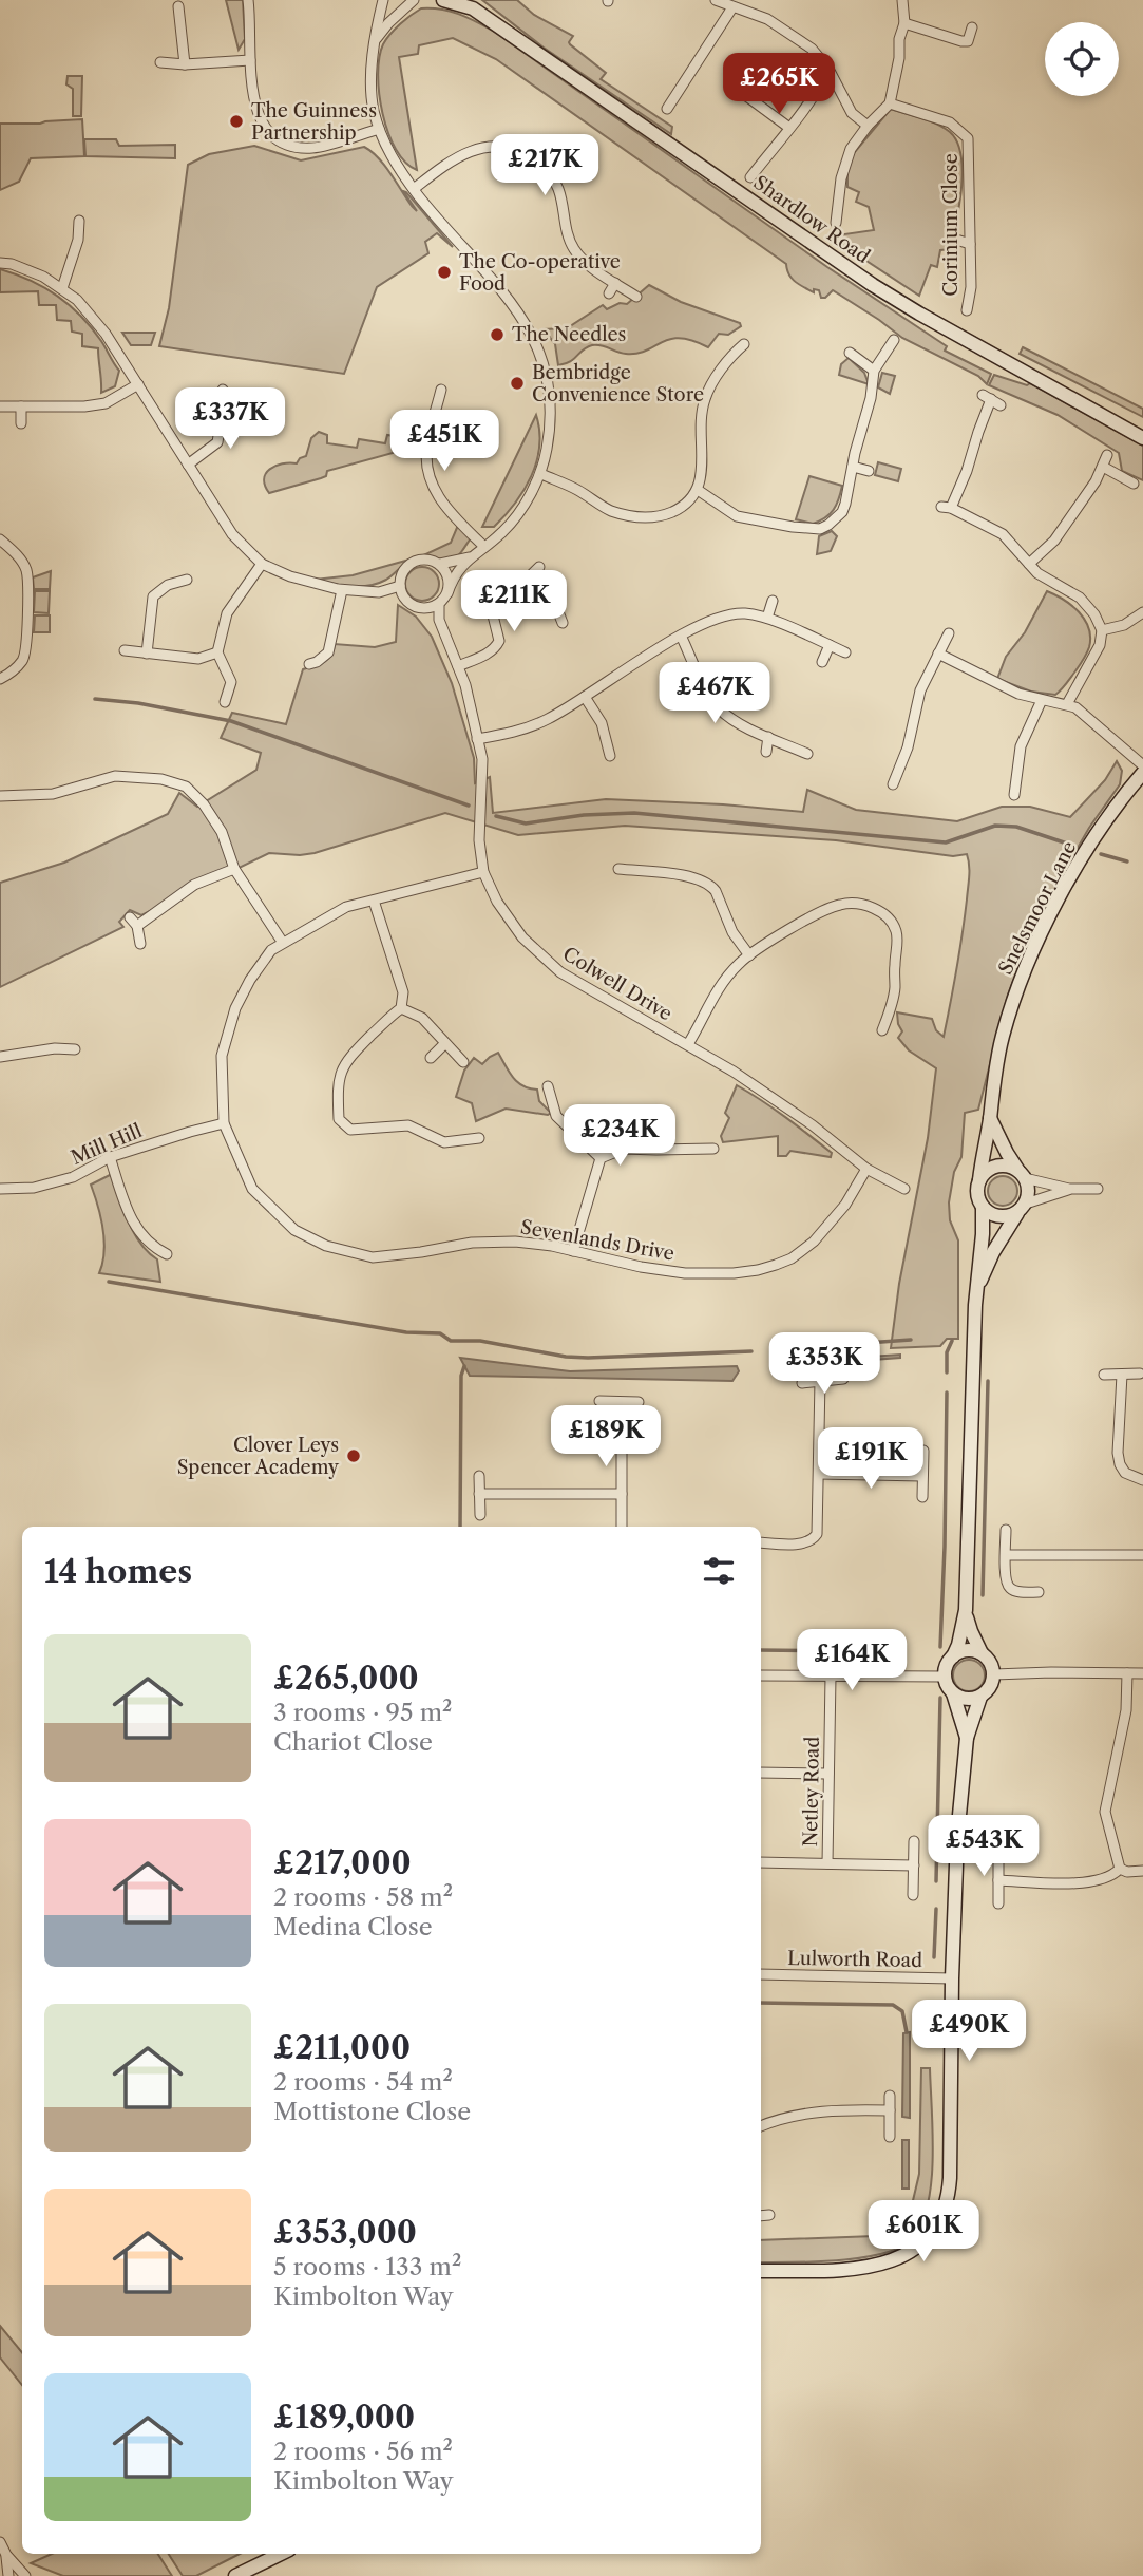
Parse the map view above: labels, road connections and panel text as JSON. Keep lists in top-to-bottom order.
{
  "streets": {
    "street": [
      "Shardlow Road",
      "Corinium Close",
      "Snelsmoor Lane",
      "Colwell Drive",
      "Mill Hill",
      "Sevenlands Drive",
      "Netley Road",
      "Lulworth Road"
    ]
  },
  "crossings": [
    ["Colwell Drive", "Sevenlands Drive"],
    ["Mill Hill", "Sevenlands Drive"]
  ],
  "places": [
    "The Guinness Partnership",
    "The Co-operative Food",
    "The Needles",
    "Bembridge Convenience Store",
    "Clover Leys Spencer Academy"
  ],
  "page": {
    "price": [
      "£265K",
      "£217K",
      "£337K",
      "£451K",
      "£211K",
      "£467K",
      "£234K",
      "£353K",
      "£189K",
      "£191K",
      "£164K",
      "£543K",
      "£490K",
      "£601K"
    ],
    "heading": "14 homes",
    "list": [
      {
        "name": "£265,000",
        "note": "3 rooms · 95 m² · Chariot Close"
      },
      {
        "name": "£217,000",
        "note": "2 rooms · 58 m² · Medina Close"
      },
      {
        "name": "£211,000",
        "note": "2 rooms · 54 m² · Mottistone Close"
      },
      {
        "name": "£353,000",
        "note": "5 rooms · 133 m² · Kimbolton Way"
      },
      {
        "name": "£189,000",
        "note": "2 rooms · 56 m² · Kimbolton Way"
      }
    ]
  }
}
